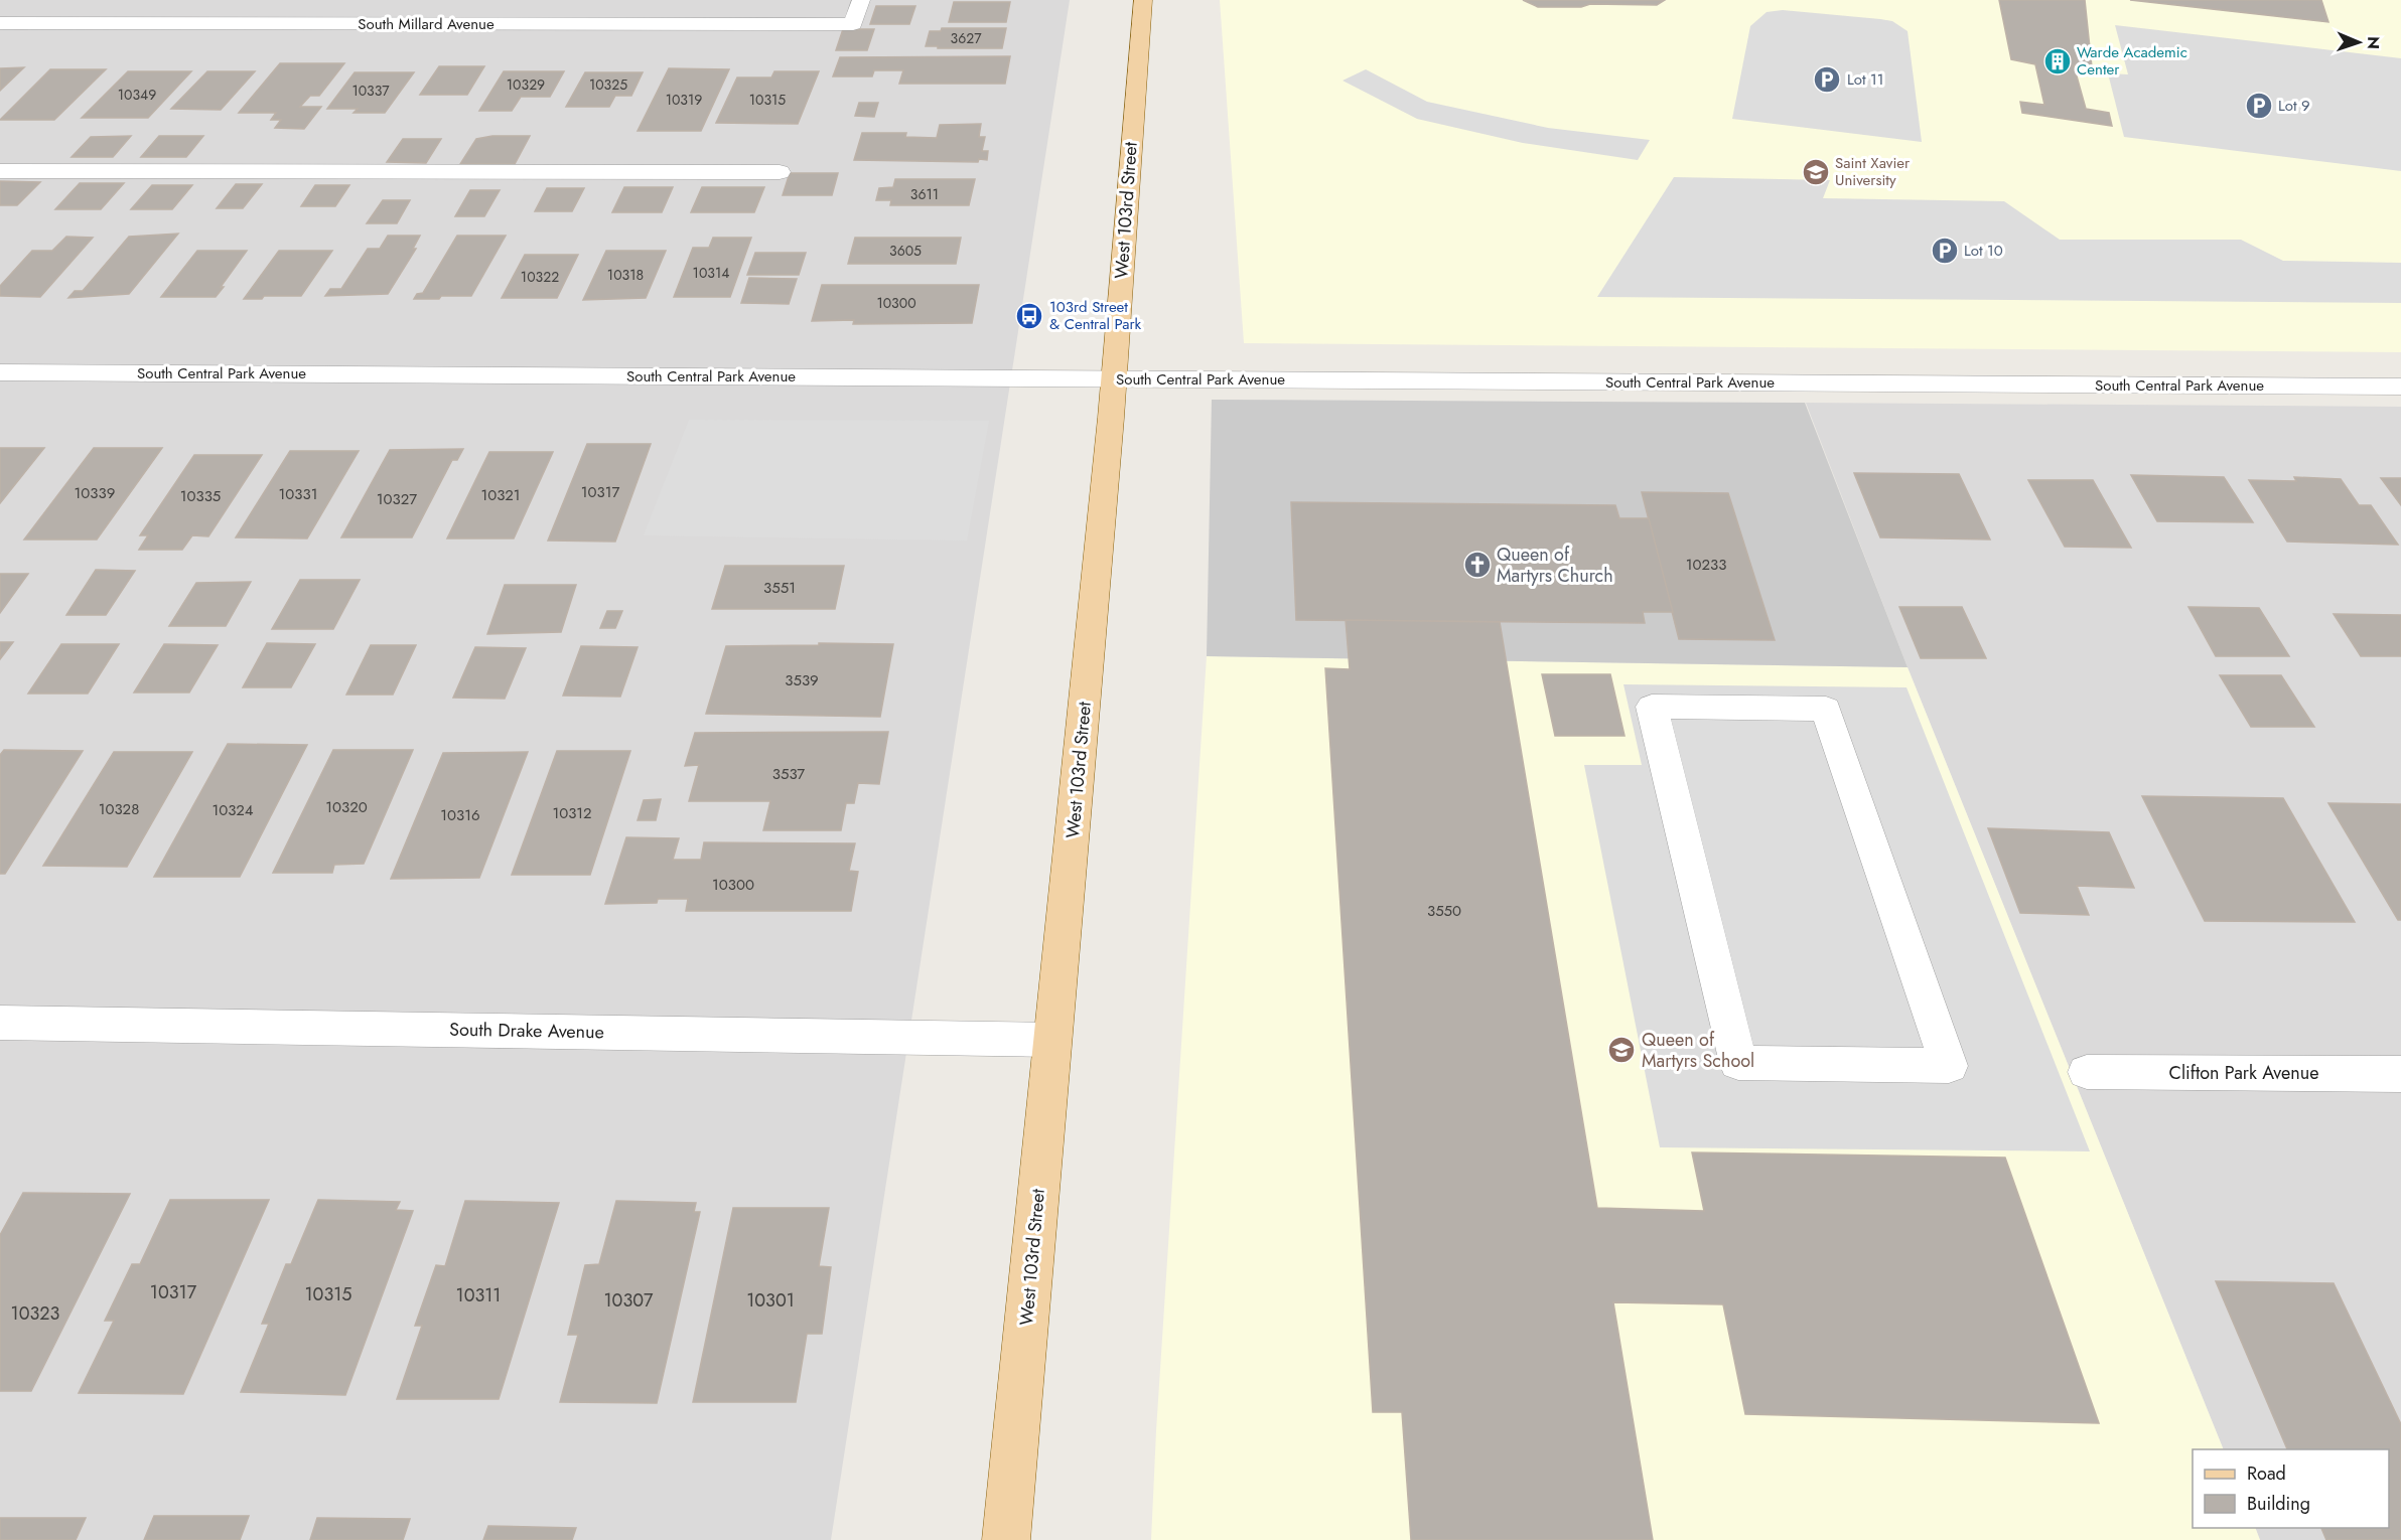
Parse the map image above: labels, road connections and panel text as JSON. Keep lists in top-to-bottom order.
{
  "streets": {
    "main road": ["West 103rd Street"],
    "street": [
      "South Millard Avenue",
      "South Central Park Avenue",
      "South Drake Avenue",
      "Clifton Park Avenue"
    ]
  },
  "crossings": [
    ["West 103rd Street", "South Central Park Avenue"],
    ["West 103rd Street", "South Drake Avenue"]
  ],
  "places": {
    "building": ["Warde Academic Center"],
    "parking": ["Lot 11", "Lot 9", "Lot 10"],
    "school or university": ["Saint Xavier University", "Queen of Martyrs School"],
    "bus stop": ["103rd Street & Central Park"],
    "church": ["Queen of Martyrs Church"]
  },
  "house_numbers": [
    "3627",
    "10329",
    "10325",
    "10337",
    "10349",
    "10319",
    "10315",
    "3611",
    "3605",
    "10314",
    "10318",
    "10322",
    "10300",
    "10317",
    "10339",
    "10331",
    "10321",
    "10335",
    "10327",
    "10233",
    "3551",
    "3539",
    "3537",
    "10320",
    "10328",
    "10324",
    "10312",
    "10316",
    "10300",
    "3550",
    "10317",
    "10315",
    "10311",
    "10307",
    "10301",
    "10323"
  ],
  "legend": ["Road", "Building"],
  "north": "right"
}
